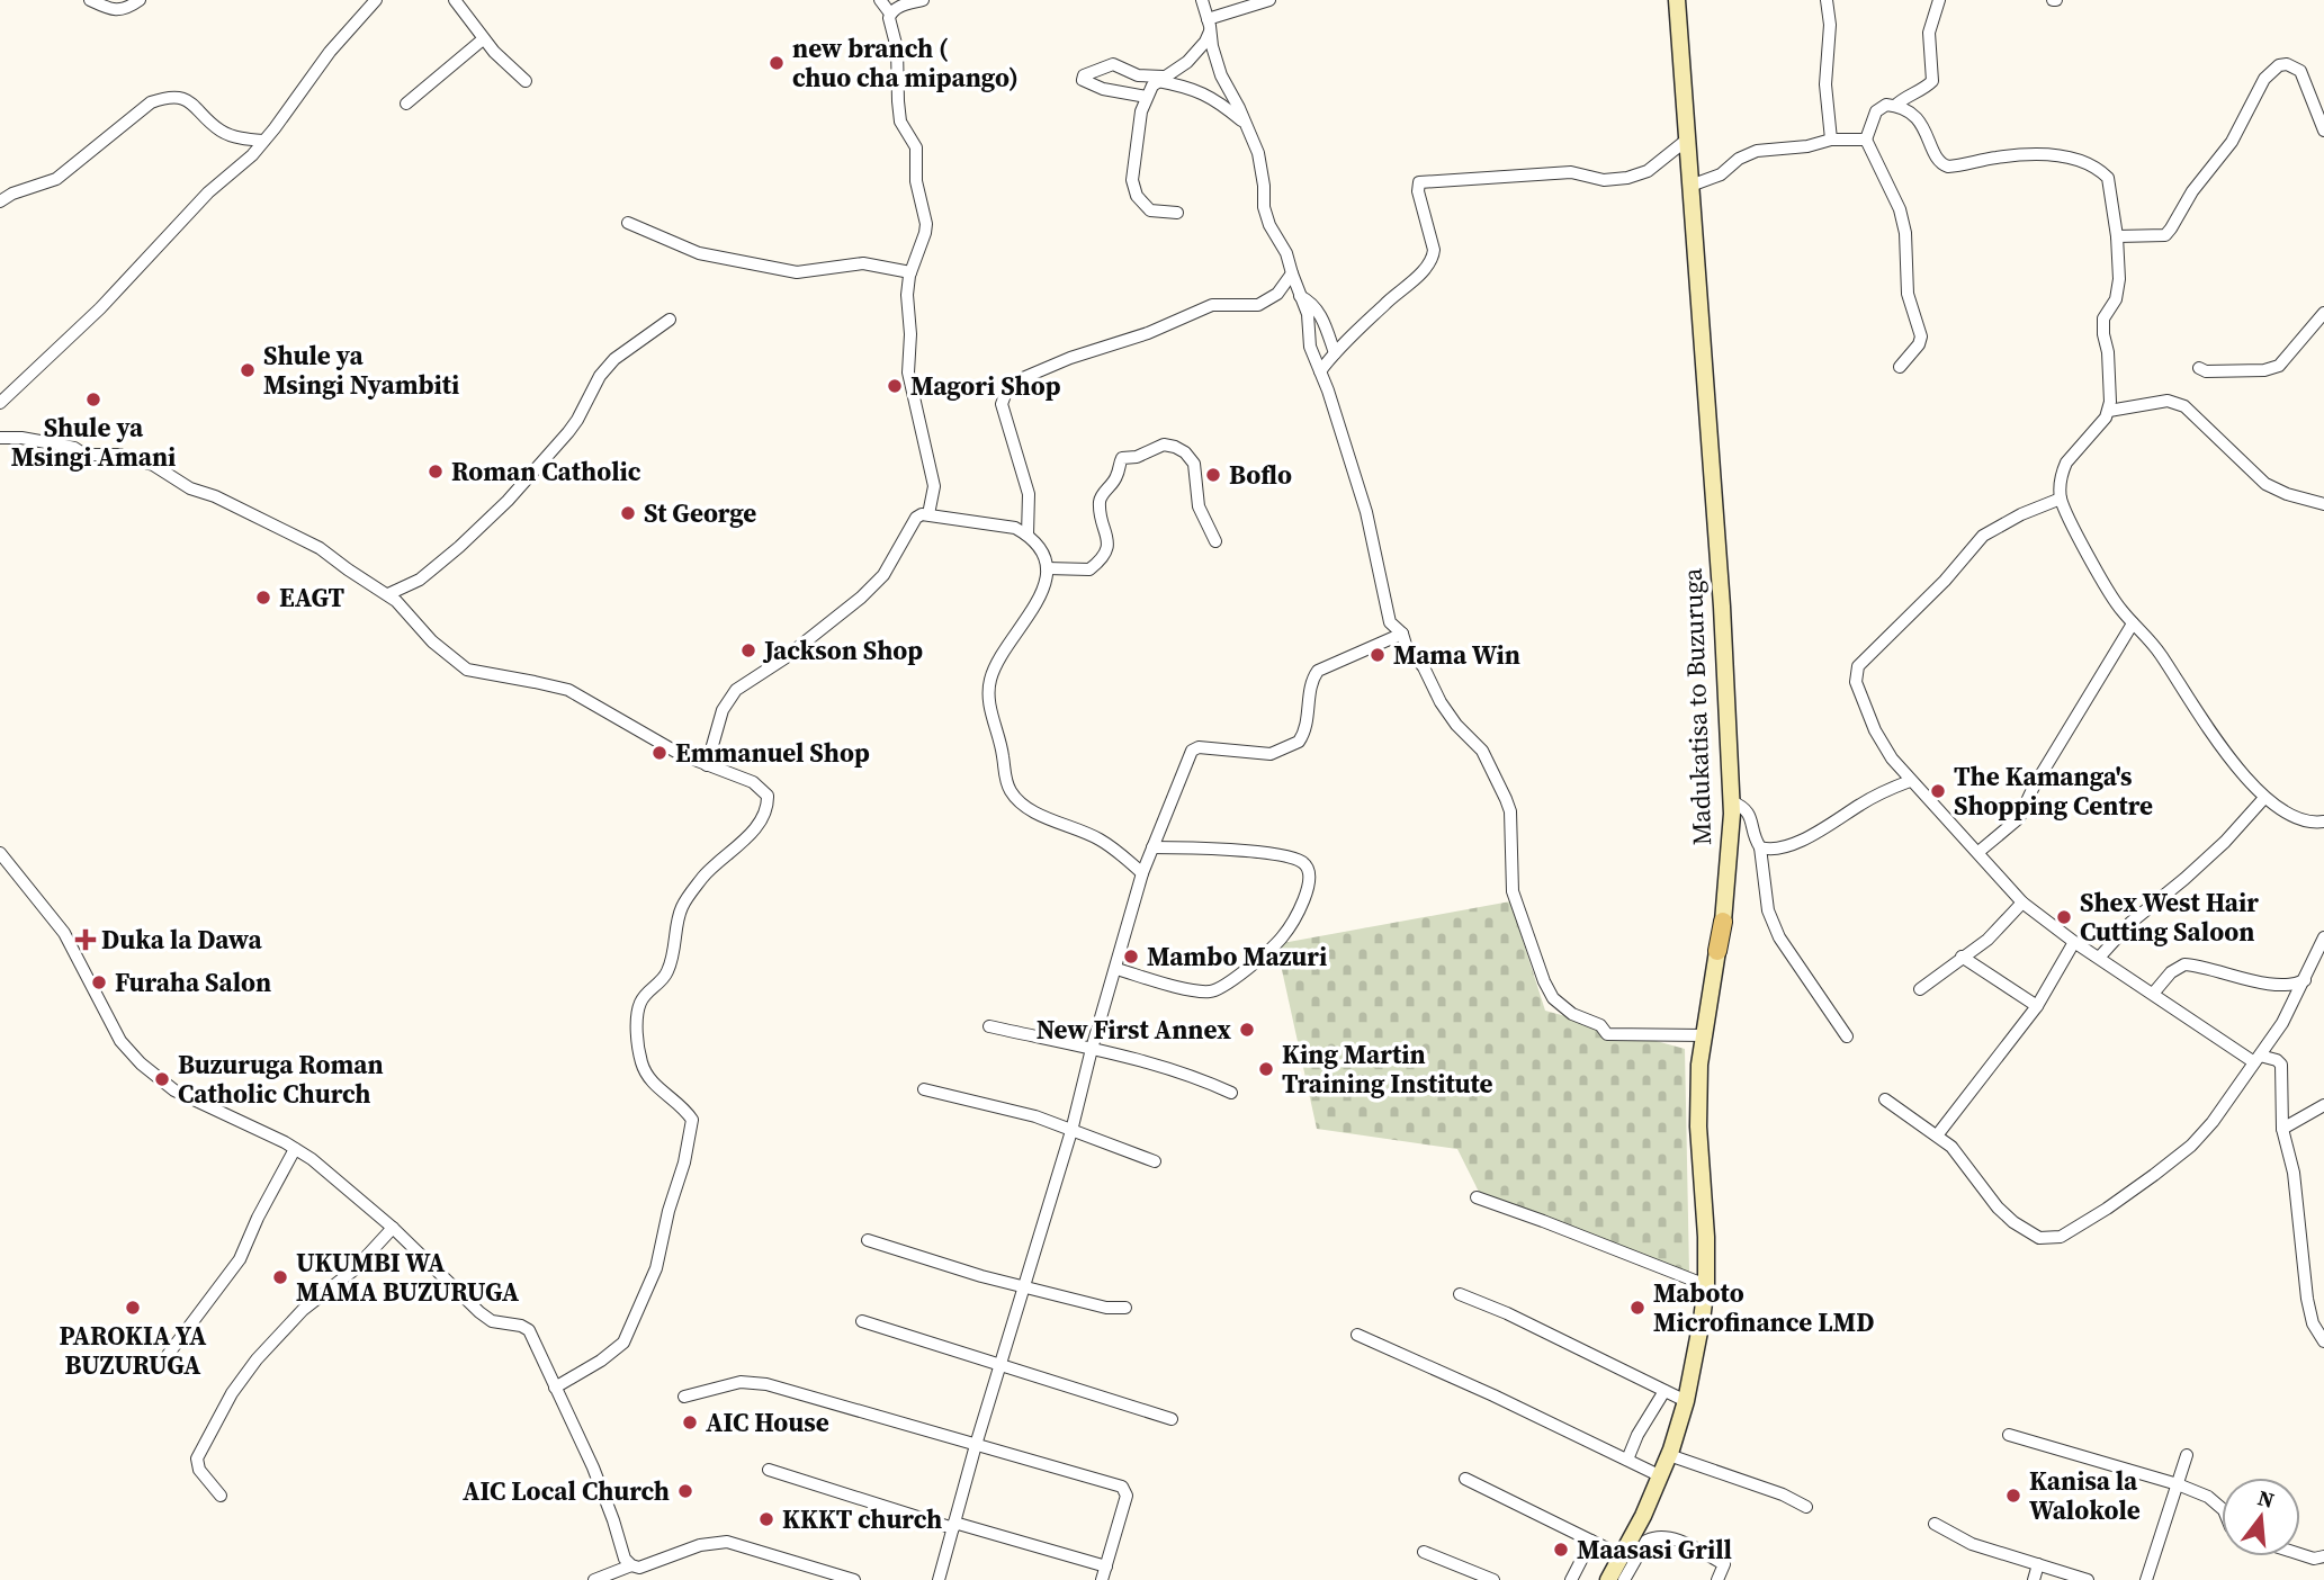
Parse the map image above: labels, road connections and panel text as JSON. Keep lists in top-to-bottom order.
{
  "streets": {
    "main road": ["Madukatisa to Buzuruga"]
  },
  "places": {
    "other": [
      "new branch ( chuo cha mipango)",
      "Shule ya Msingi Nyambiti",
      "Magori Shop",
      "Shule ya Msingi Amani",
      "Roman Catholic",
      "Boflo",
      "St George",
      "EAGT",
      "Jackson Shop",
      "Mama Win",
      "Emmanuel Shop",
      "The Kamanga's Shopping Centre",
      "Shex West Hair Cutting Saloon",
      "Mambo Mazuri",
      "Furaha Salon",
      "New First Annex",
      "King Martin Training Institute",
      "Buzuruga Roman Catholic Church",
      "UKUMBI WA MAMA BUZURUGA",
      "PAROKIA YA BUZURUGA",
      "Maboto Microfinance LMD",
      "AIC House",
      "AIC Local Church",
      "Kanisa la Walokole",
      "KKKT church",
      "Maasasi Grill"
    ],
    "health": ["Duka la Dawa"]
  },
  "north": "top"
}
